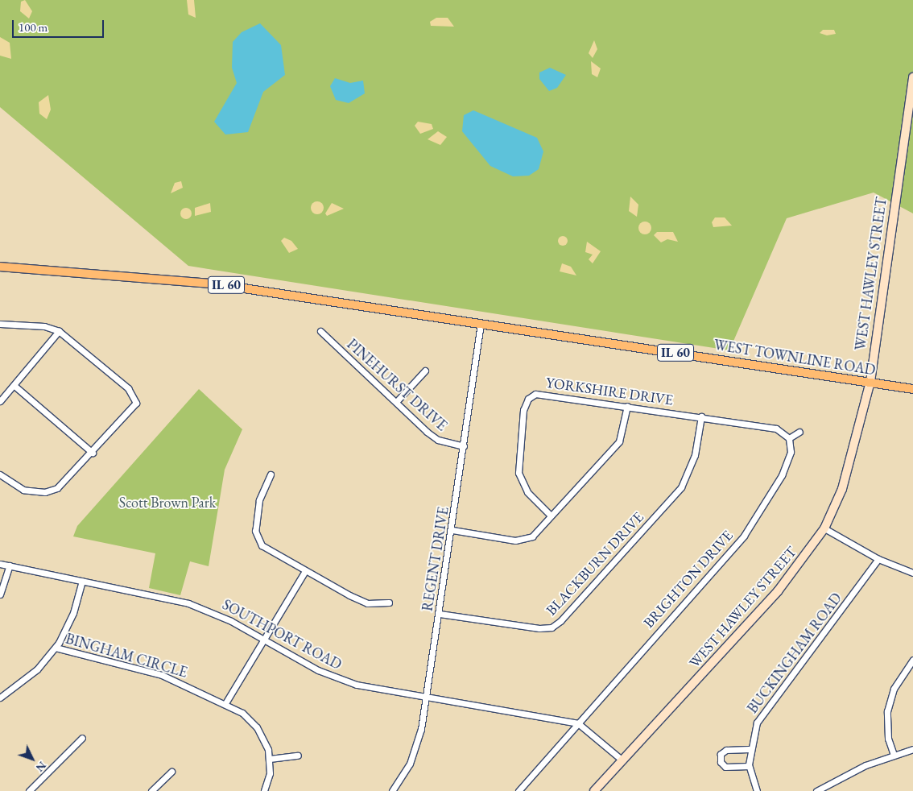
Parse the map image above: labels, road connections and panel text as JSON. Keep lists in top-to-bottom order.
{
  "streets": {
    "main road": ["IL 60", "WEST TOWNLINE ROAD"],
    "street": [
      "WEST HAWLEY STREET",
      "PINEHURST DRIVE",
      "YORKSHIRE DRIVE",
      "REGENT DRIVE",
      "BLACKBURN DRIVE",
      "BRIGHTON DRIVE",
      "SOUTHPORT ROAD",
      "BUCKINGHAM ROAD",
      "BINGHAM CIRCLE"
    ]
  },
  "crossings": [
    ["WEST HAWLEY STREET", "WEST TOWNLINE ROAD"],
    ["IL 60", "WEST TOWNLINE ROAD"],
    ["IL 60", "REGENT DRIVE"],
    ["WEST TOWNLINE ROAD", "REGENT DRIVE"],
    ["PINEHURST DRIVE", "REGENT DRIVE"],
    ["YORKSHIRE DRIVE", "BLACKBURN DRIVE"],
    ["YORKSHIRE DRIVE", "BRIGHTON DRIVE"],
    ["REGENT DRIVE", "BLACKBURN DRIVE"],
    ["REGENT DRIVE", "SOUTHPORT ROAD"],
    ["BRIGHTON DRIVE", "SOUTHPORT ROAD"]
  ],
  "parks": ["Scott Brown Park"],
  "scale_bar": "100 m",
  "north": "bottom right"
}
